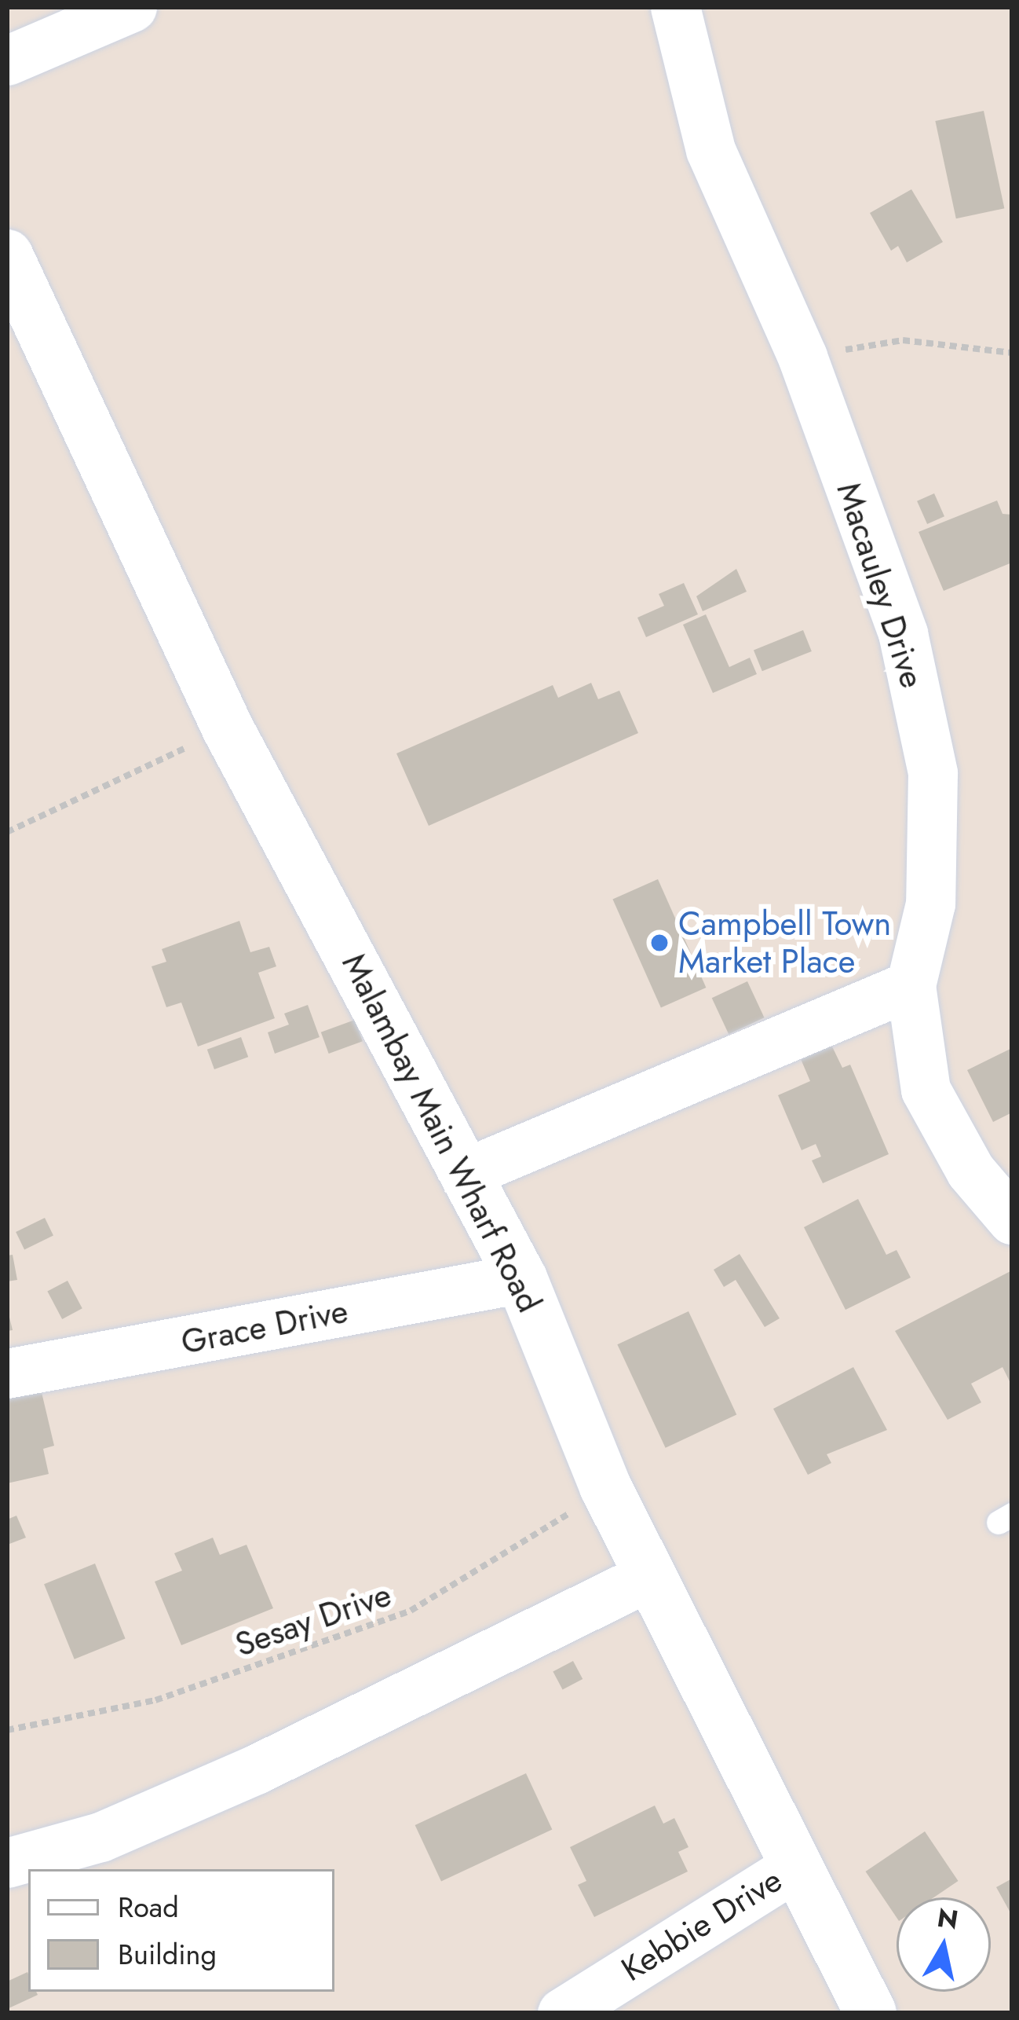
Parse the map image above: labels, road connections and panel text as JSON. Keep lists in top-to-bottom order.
{
  "streets": {
    "street": [
      "Macauley Drive",
      "Malambay Main Wharf Road",
      "Grace Drive",
      "Kebbie Drive"
    ],
    "path": ["Sesay Drive"]
  },
  "crossings": [
    ["Malambay Main Wharf Road", "Grace Drive"],
    ["Malambay Main Wharf Road", "Sesay Drive"],
    ["Malambay Main Wharf Road", "Kebbie Drive"]
  ],
  "places": ["Campbell Town Market Place"],
  "legend": ["Road", "Building"],
  "north": "top"
}
